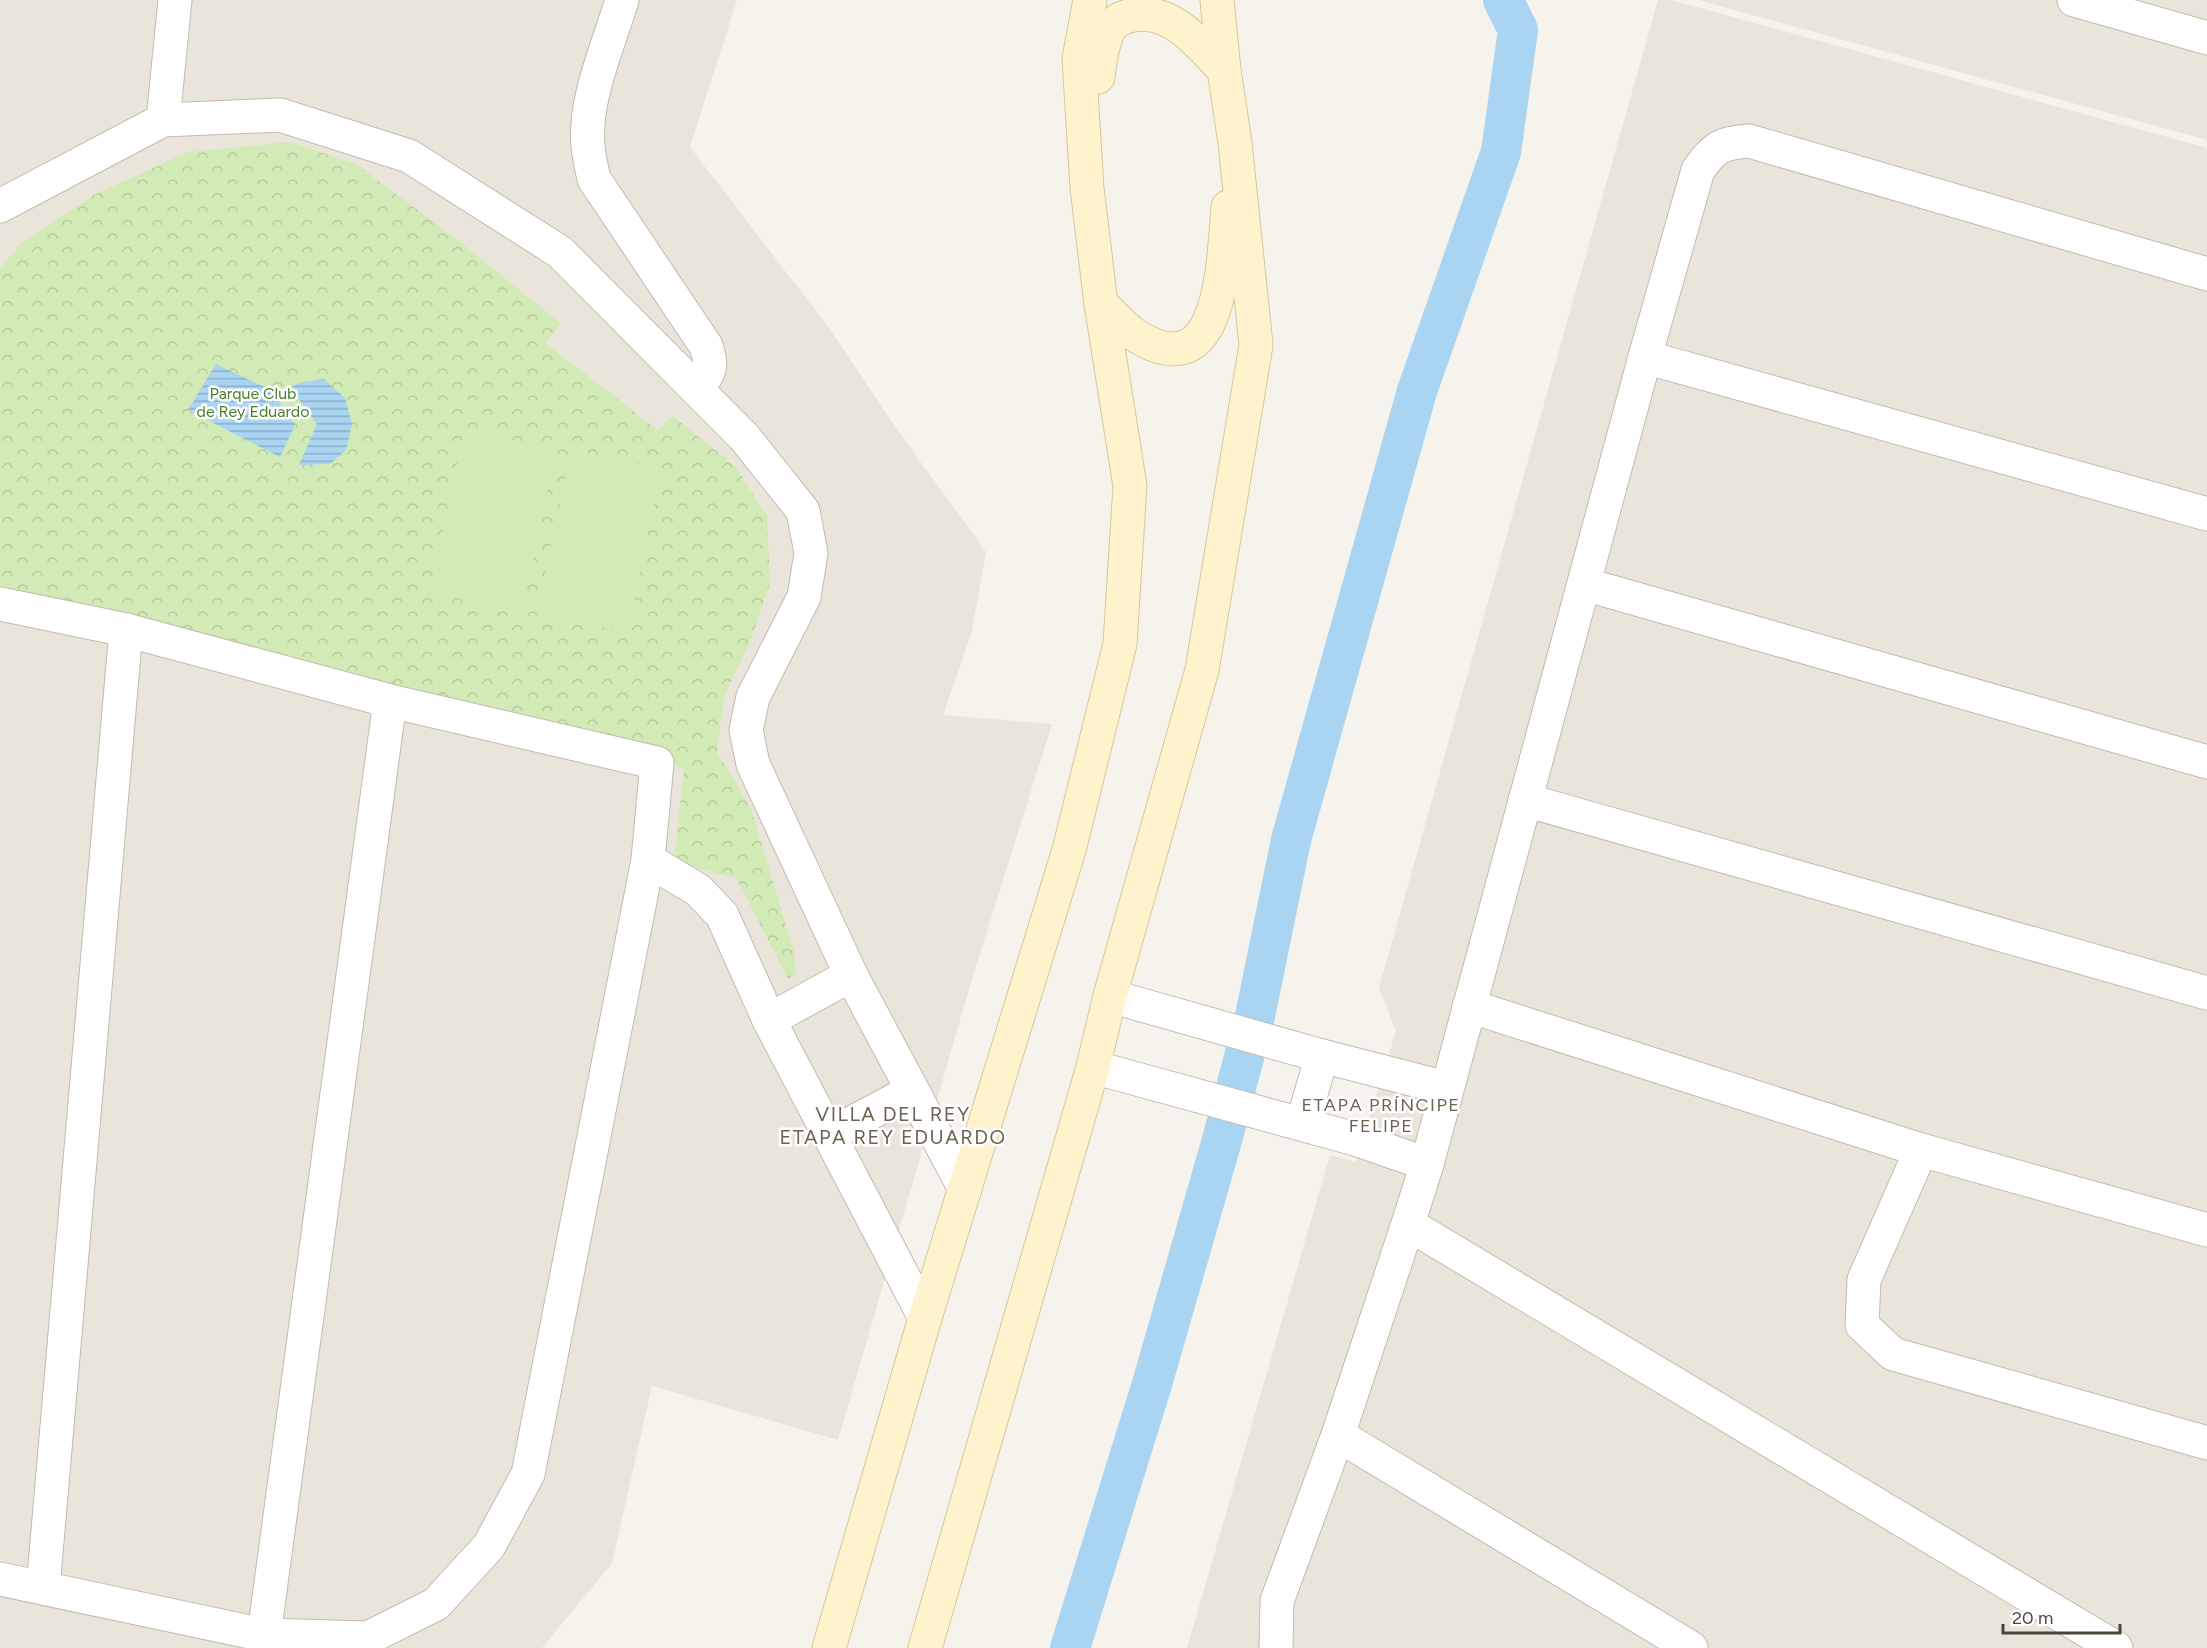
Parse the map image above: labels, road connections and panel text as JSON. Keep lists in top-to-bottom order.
{
  "districts": ["ETAPA PRÍNCIPE FELIPE", "VILLA DEL REY ETAPA REY EDUARDO"],
  "parks": ["Parque Club de Rey Eduardo"],
  "scale_bar": "20 m"
}
